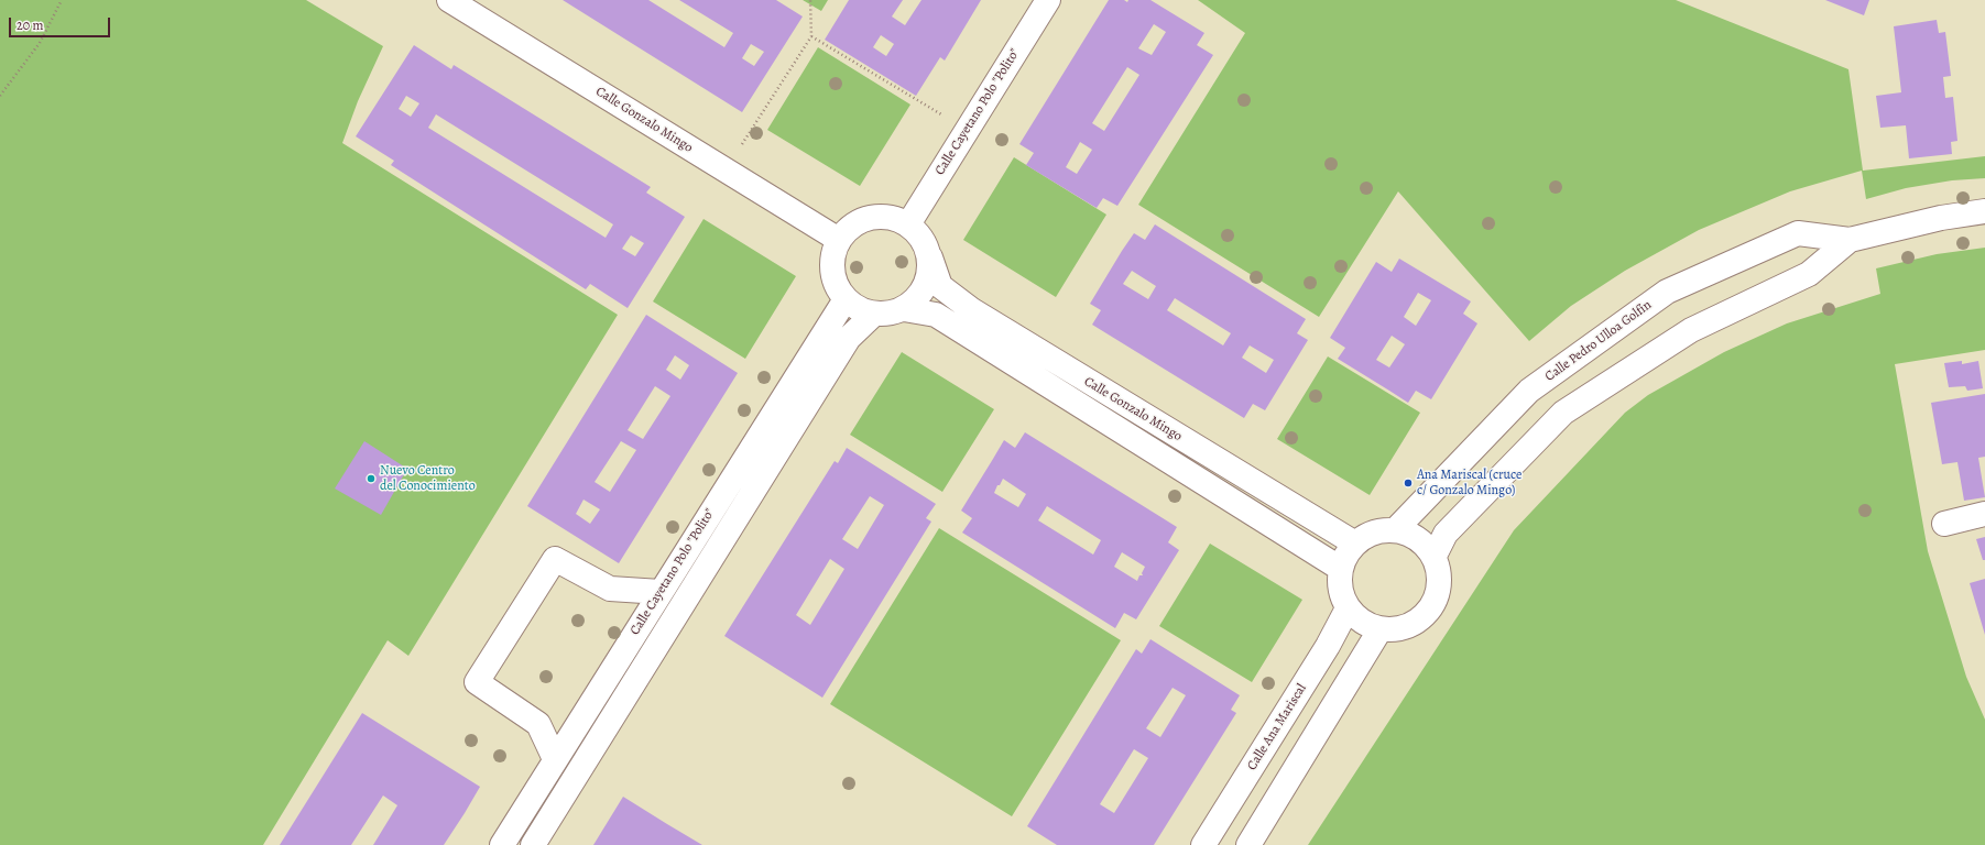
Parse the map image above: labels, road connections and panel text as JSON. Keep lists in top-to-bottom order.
{
  "streets": {
    "street": [
      "Calle Cayetano Polo \"Polito\"",
      "Calle Gonzalo Mingo",
      "Calle Pedro Ulloa Golfín",
      "Calle Ana Mariscal"
    ]
  },
  "crossings": [
    ["Calle Cayetano Polo \"Polito\"", "Calle Gonzalo Mingo"],
    ["Calle Gonzalo Mingo", "Calle Pedro Ulloa Golfín"],
    ["Calle Gonzalo Mingo", "Calle Ana Mariscal"],
    ["Calle Pedro Ulloa Golfín", "Calle Ana Mariscal"]
  ],
  "places": ["Nuevo Centro del Conocimiento", "Ana Mariscal (cruce c/ Gonzalo Mingo)"],
  "scale_bar": "20 m"
}
